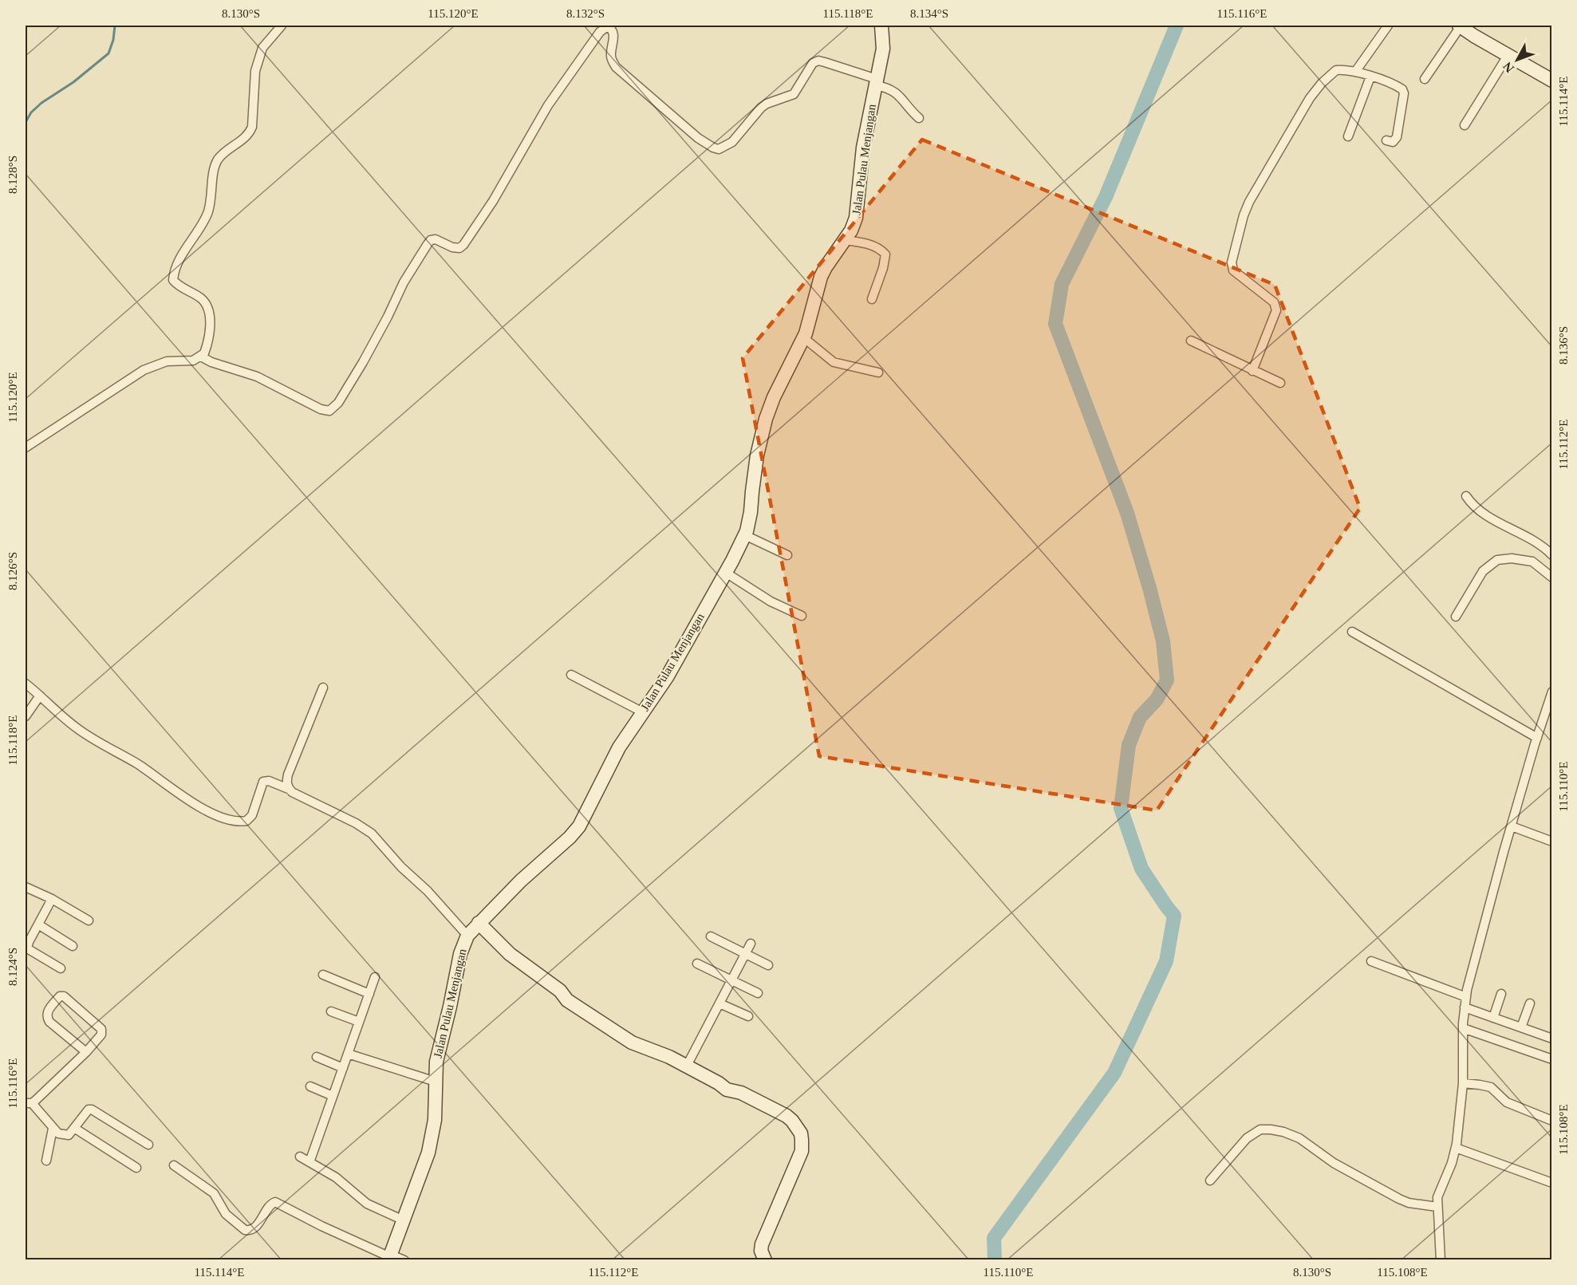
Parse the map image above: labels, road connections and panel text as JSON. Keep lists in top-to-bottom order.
{
  "streets": {
    "street": ["Jalan Pulau Menjangan"]
  },
  "north": "bottom left",
  "coordinates": [
    "8.130°S",
    "115.120°E",
    "8.132°S",
    "115.118°E",
    "8.134°S",
    "115.116°E",
    "115.114°E",
    "8.128°S",
    "8.136°S",
    "115.112°E",
    "8.126°S",
    "115.110°E",
    "8.124°S",
    "115.108°E"
  ]
}
